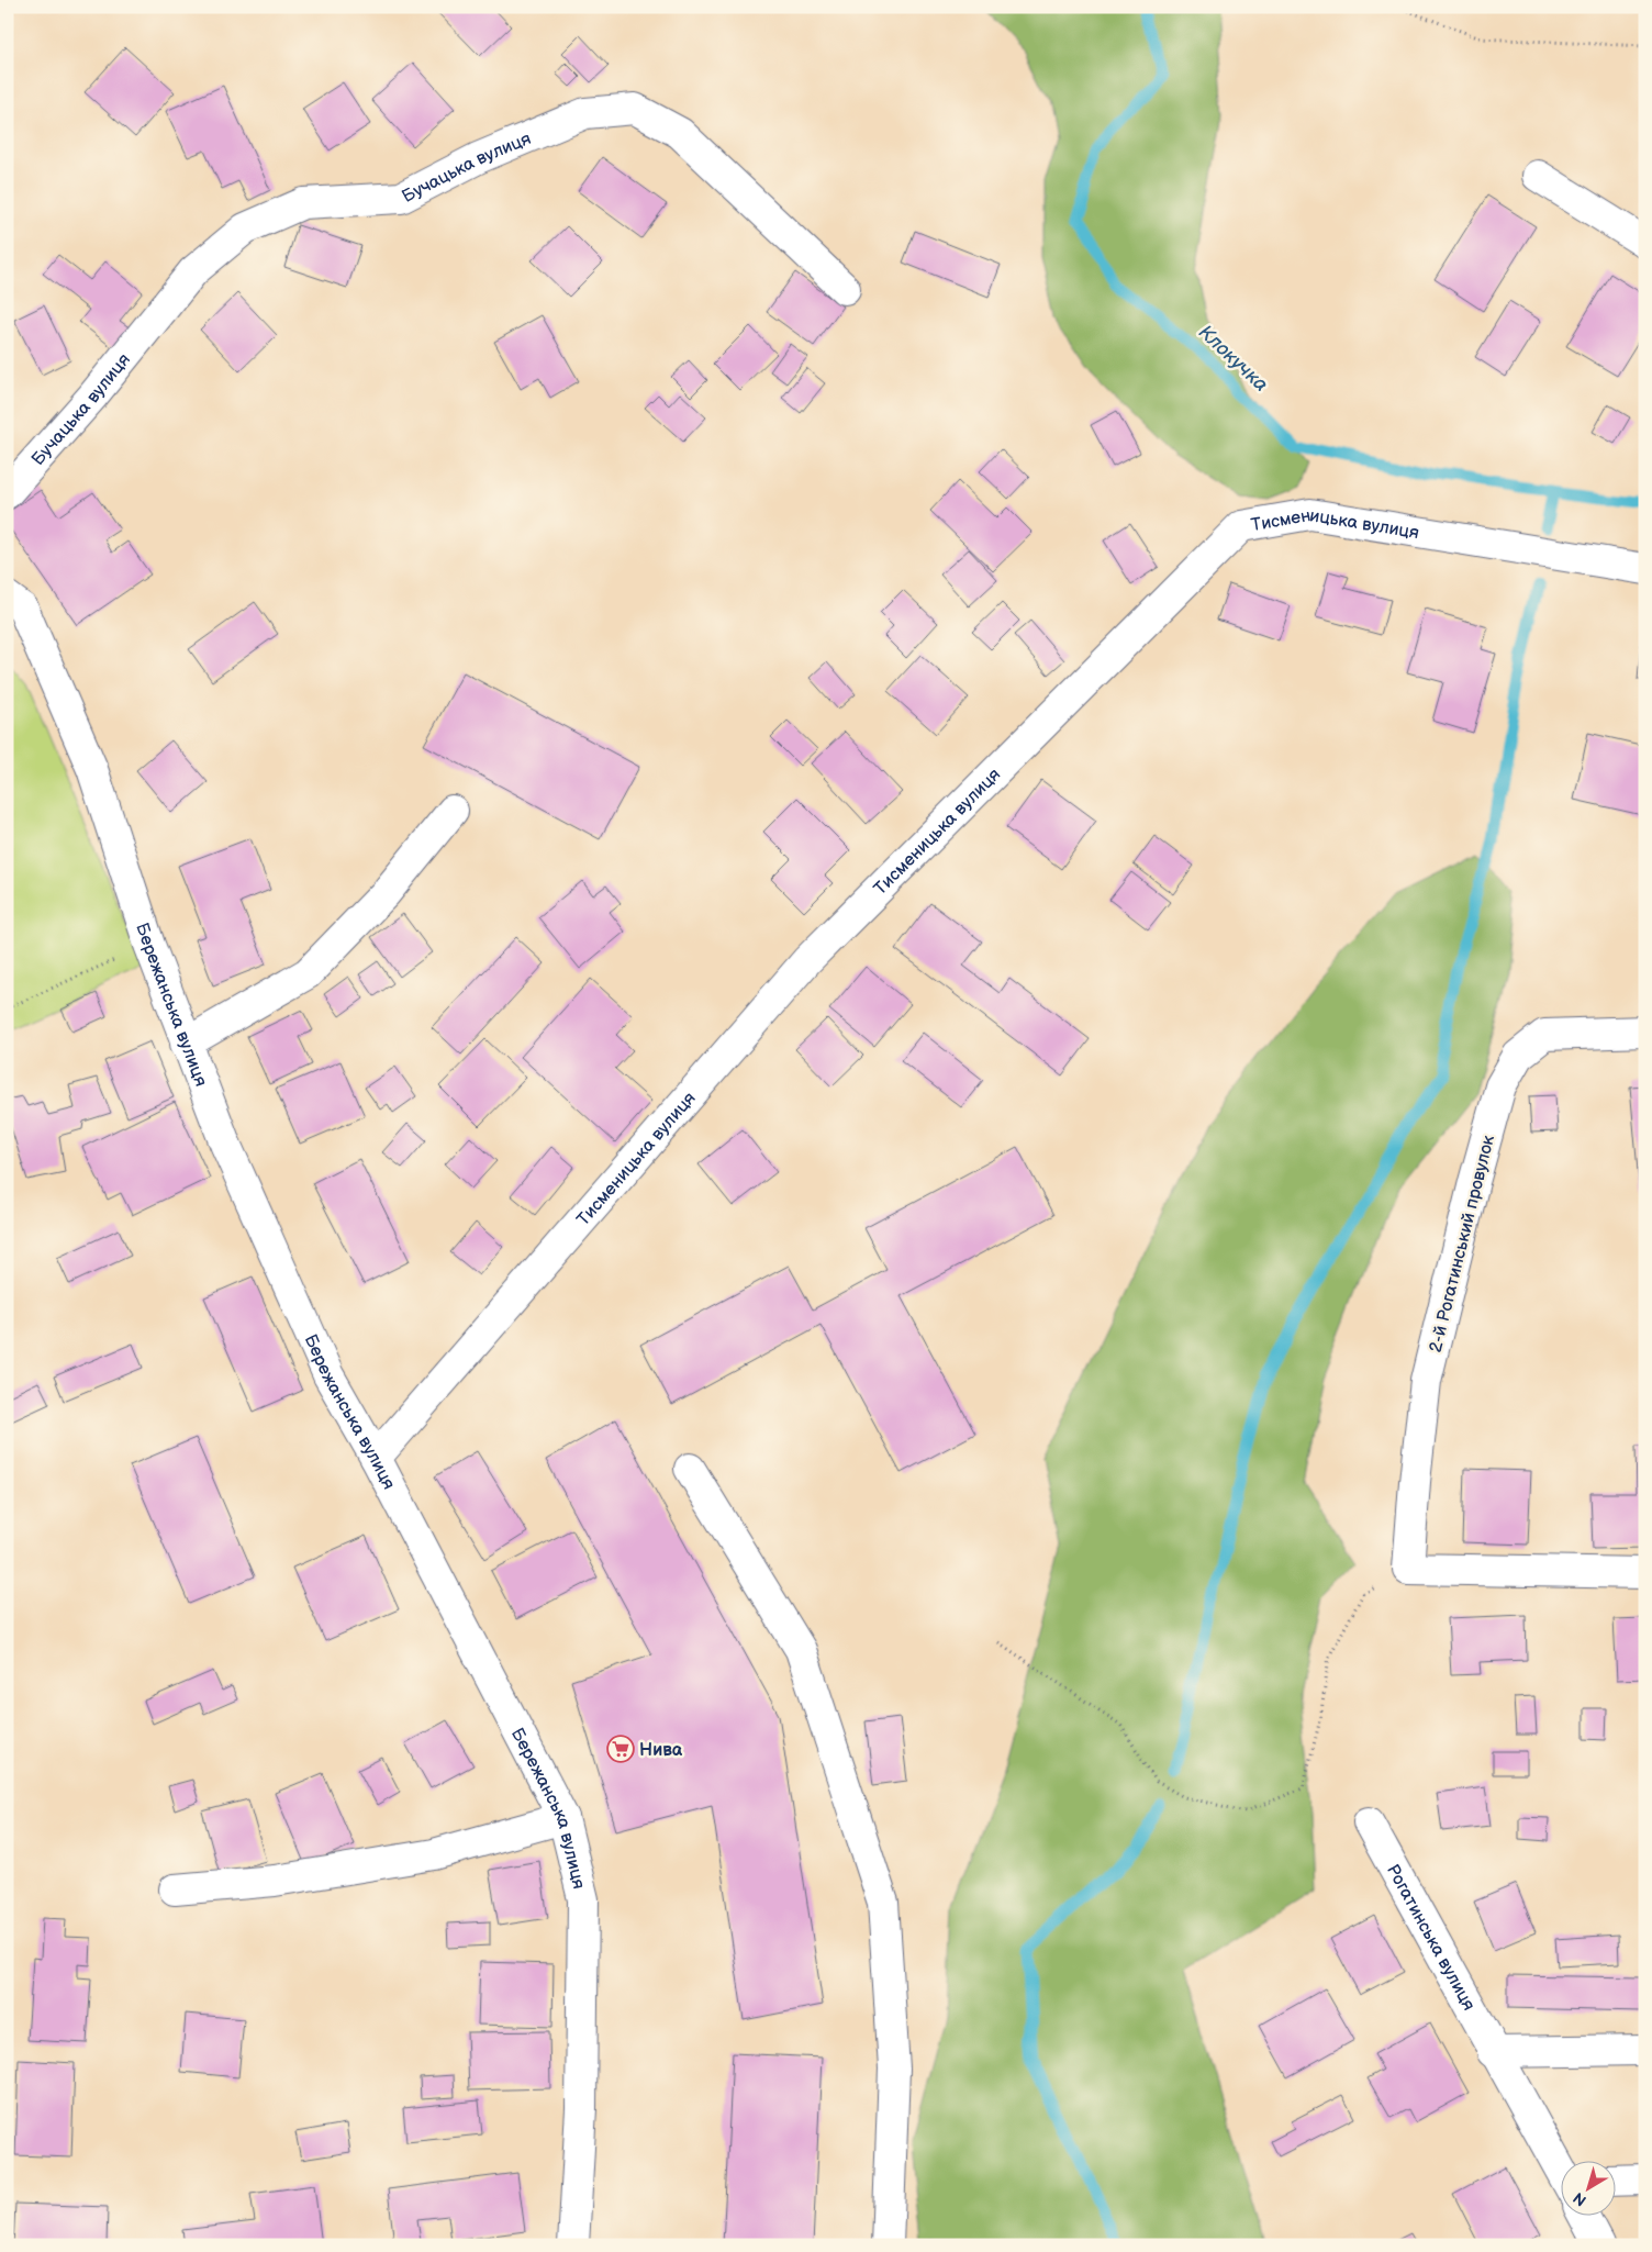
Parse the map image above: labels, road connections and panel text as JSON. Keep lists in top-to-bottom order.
{
  "streets": {
    "street": [
      "Бучацька вулиця",
      "Тисменицька вулиця",
      "Бережанська вулиця",
      "2-й Рогатинський провулок",
      "Рогатинська вулиця"
    ]
  },
  "crossings": [
    ["Тисменицька вулиця", "Бережанська вулиця"]
  ],
  "water": ["Клокучка"],
  "places": {
    "supermarket": ["Нива"]
  },
  "north": "bottom left"
}
